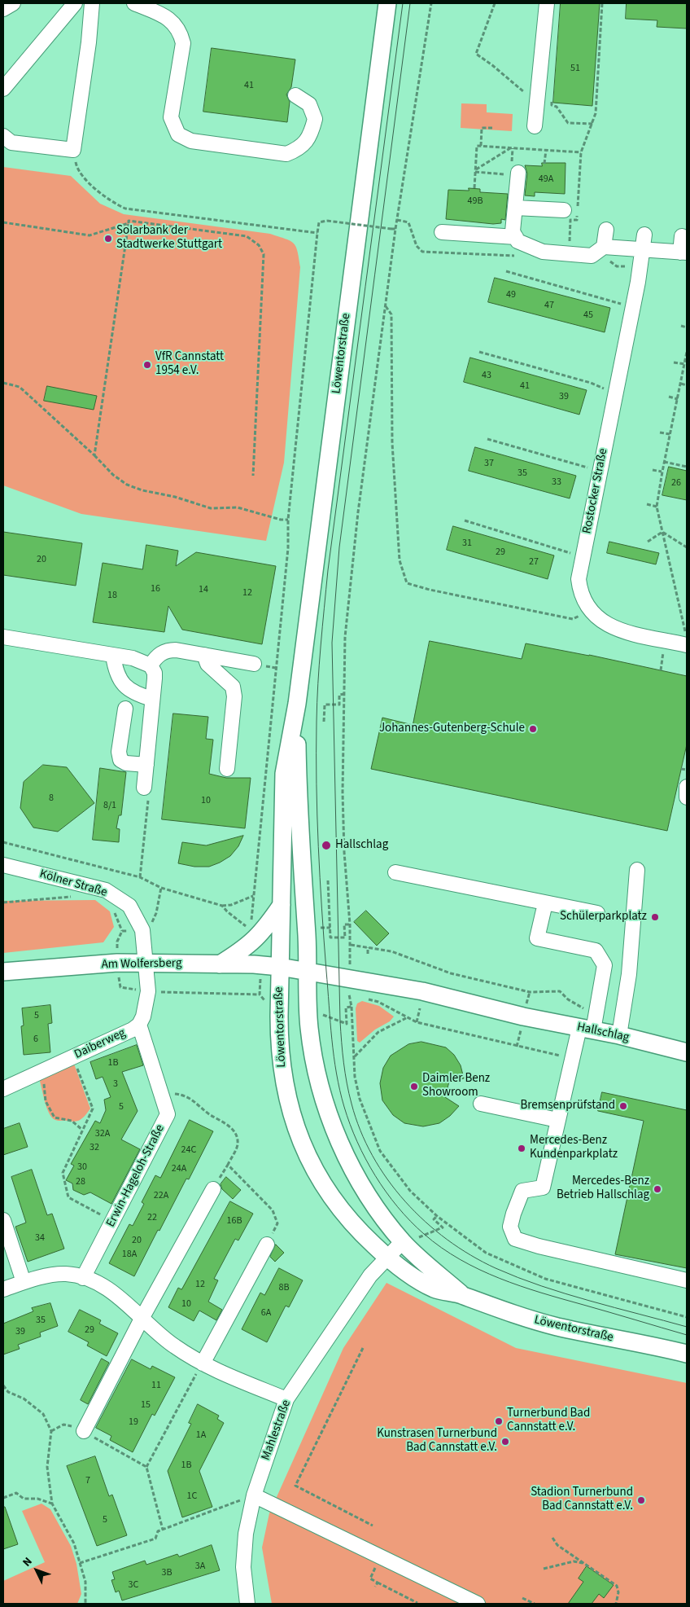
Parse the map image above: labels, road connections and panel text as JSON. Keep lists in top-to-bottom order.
{
  "streets": {
    "main road": ["Löwentorstraße", "Am Wolfersberg", "Hallschlag"],
    "street": [
      "Rostocker Straße",
      "Kölner Straße",
      "Daiberweg",
      "Erwin-Hageloh-Straße",
      "Mahlestraße"
    ]
  },
  "crossings": [
    ["Löwentorstraße", "Am Wolfersberg"],
    ["Löwentorstraße", "Hallschlag"],
    ["Löwentorstraße", "Mahlestraße"],
    ["Kölner Straße", "Am Wolfersberg"],
    ["Kölner Straße", "Daiberweg"],
    ["Am Wolfersberg", "Hallschlag"],
    ["Am Wolfersberg", "Daiberweg"],
    ["Daiberweg", "Erwin-Hageloh-Straße"]
  ],
  "places": [
    "Solarbank der Stadtwerke Stuttgart",
    "VfR Cannstatt 1954 e.V.",
    "Johannes-Gutenberg-Schule",
    "Hallschlag",
    "Schülerparkplatz",
    "Daimler Benz Showroom",
    "Bremsenprüfstand",
    "Mercedes-Benz Kundenparkplatz",
    "Mercedes-Benz Betrieb Hallschlag",
    "Turnerbund Bad Cannstatt e.V.",
    "Kunstrasen Turnerbund Bad Cannstatt e.V.",
    "Stadion Turnerbund Bad Cannstatt e.V."
  ],
  "house_numbers": [
    "51",
    "41",
    "49A",
    "49B",
    "49",
    "47",
    "45",
    "43",
    "41",
    "39",
    "37",
    "35",
    "33",
    "26",
    "31",
    "29",
    "20",
    "27",
    "16",
    "14",
    "12",
    "18",
    "8",
    "10",
    "8/1",
    "5",
    "6",
    "1B",
    "3",
    "5",
    "32A",
    "32",
    "24C",
    "30",
    "24A",
    "28",
    "22A",
    "22",
    "16B",
    "34",
    "20",
    "18A",
    "12",
    "8B",
    "10",
    "6A",
    "35",
    "29",
    "39",
    "11",
    "15",
    "19",
    "1A",
    "1B",
    "7",
    "1C",
    "5",
    "3A",
    "3B",
    "3C"
  ],
  "north": "top left"
}
